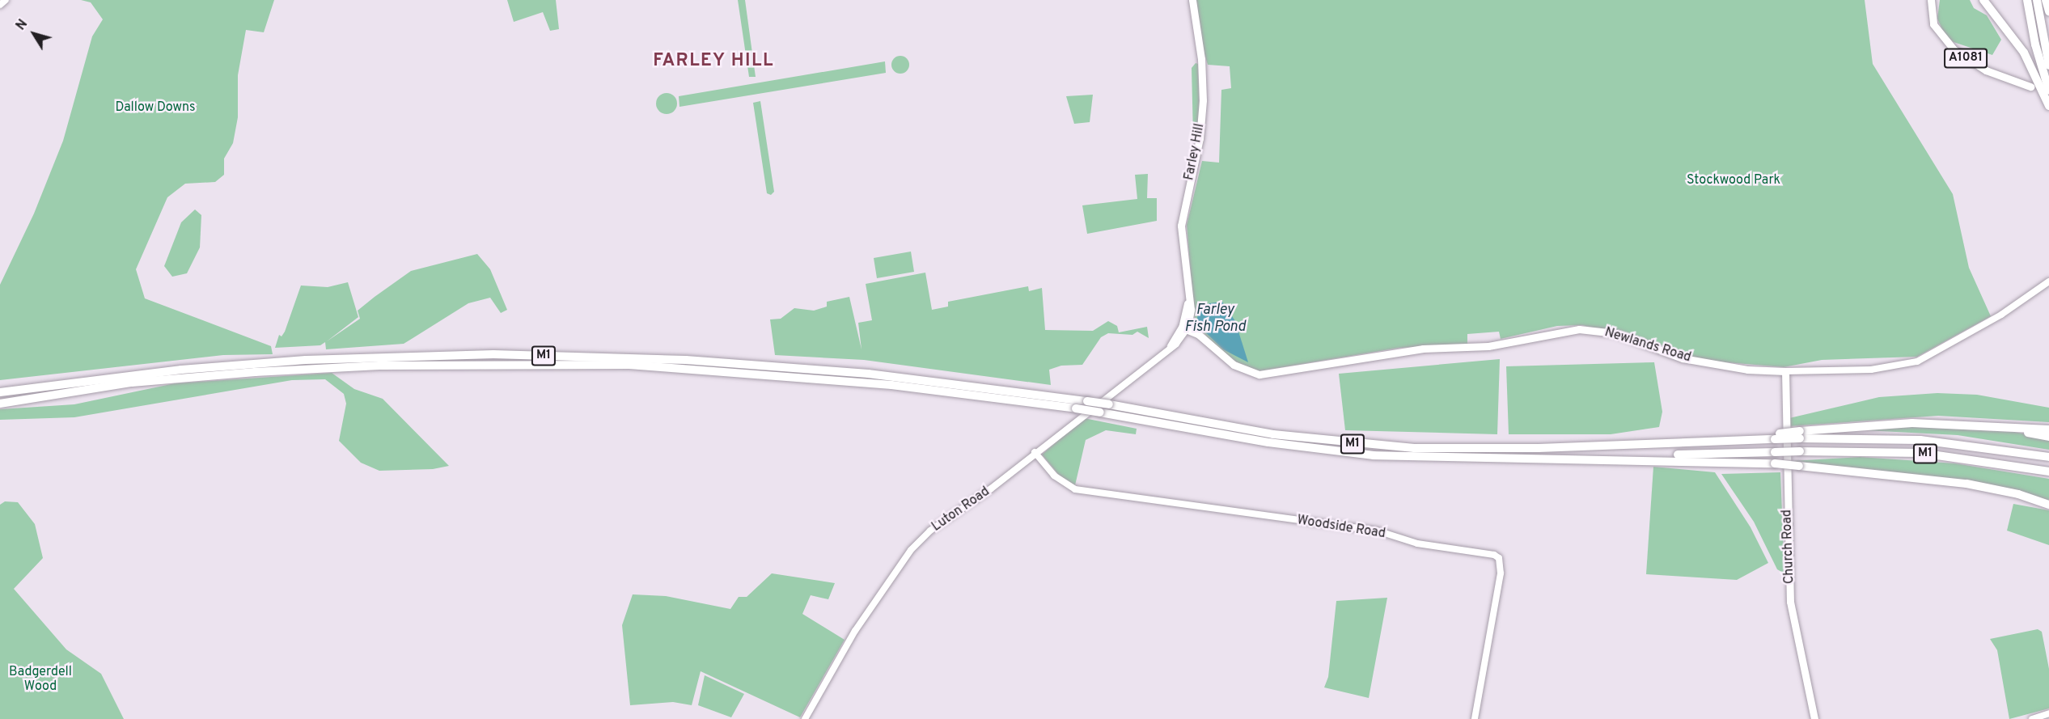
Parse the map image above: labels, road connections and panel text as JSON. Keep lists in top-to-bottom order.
{
  "streets": {
    "highway": ["M1"],
    "main road": [
      "A1081",
      "Farley Hill",
      "Newlands Road",
      "Church Road"
    ],
    "street": ["Luton Road", "Woodside Road"]
  },
  "crossings": [
    ["Farley Hill", "Newlands Road"],
    ["Farley Hill", "Luton Road"],
    ["Newlands Road", "Luton Road"],
    ["Newlands Road", "Church Road"],
    ["Luton Road", "Woodside Road"]
  ],
  "districts": ["FARLEY HILL"],
  "water": ["Farley Fish Pond"],
  "parks": ["Dallow Downs", "Stockwood Park", "Badgerdell Wood"],
  "north": "top left"
}
